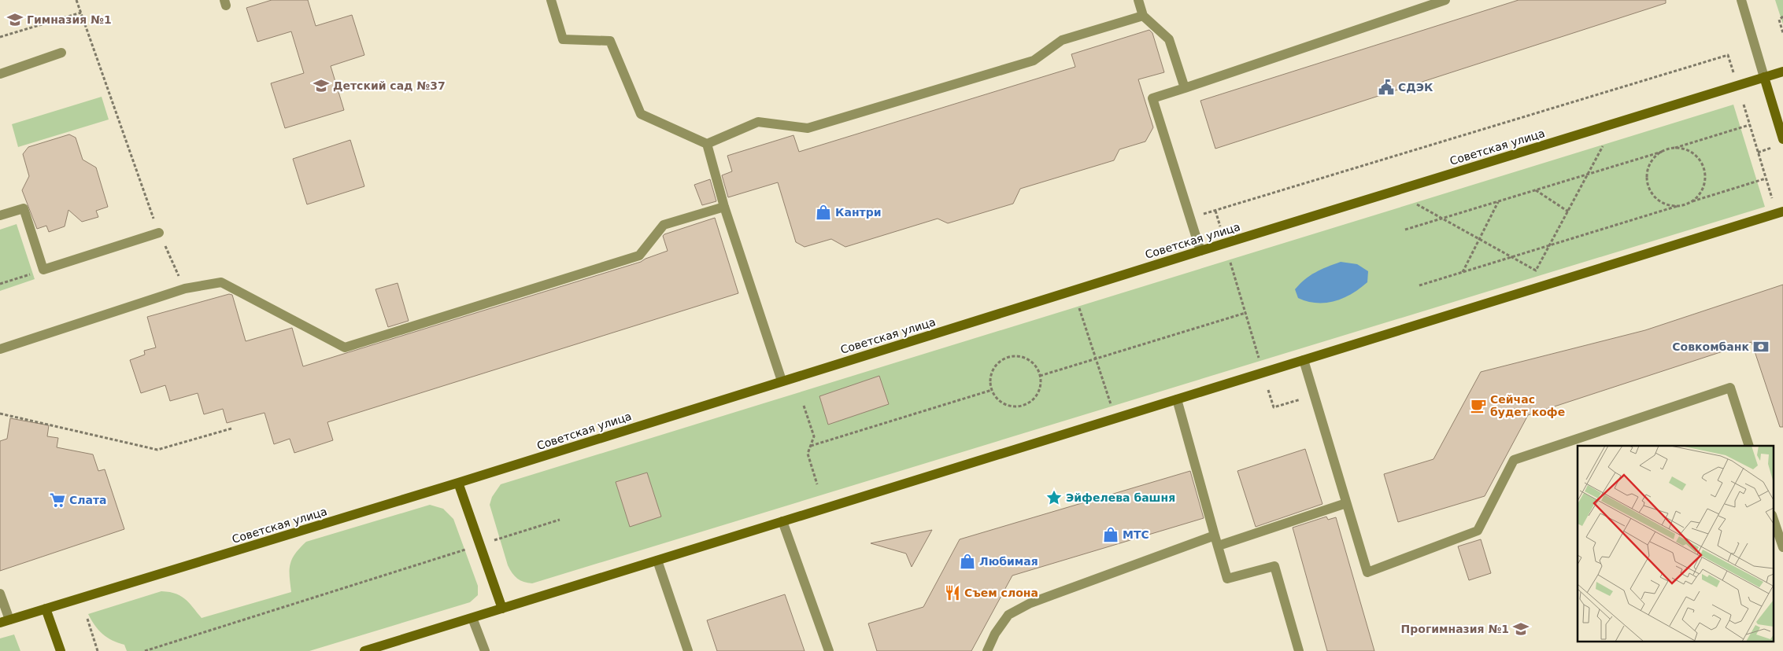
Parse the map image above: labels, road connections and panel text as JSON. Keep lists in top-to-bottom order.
{
  "streets": {
    "street": ["Советская улица"]
  },
  "places": {
    "school or university": ["Гимназия №1", "Детский сад №37", "Прогимназия №1"],
    "public building": ["СДЭК"],
    "shop": ["Кантри", "МТС", "Любимая"],
    "bank": ["Совкомбанк"],
    "cafe": ["Сейчас будет кофе"],
    "place": ["Эйфелева башня"],
    "supermarket": ["Слата"],
    "restaurant": ["Съем слона"]
  }
}
